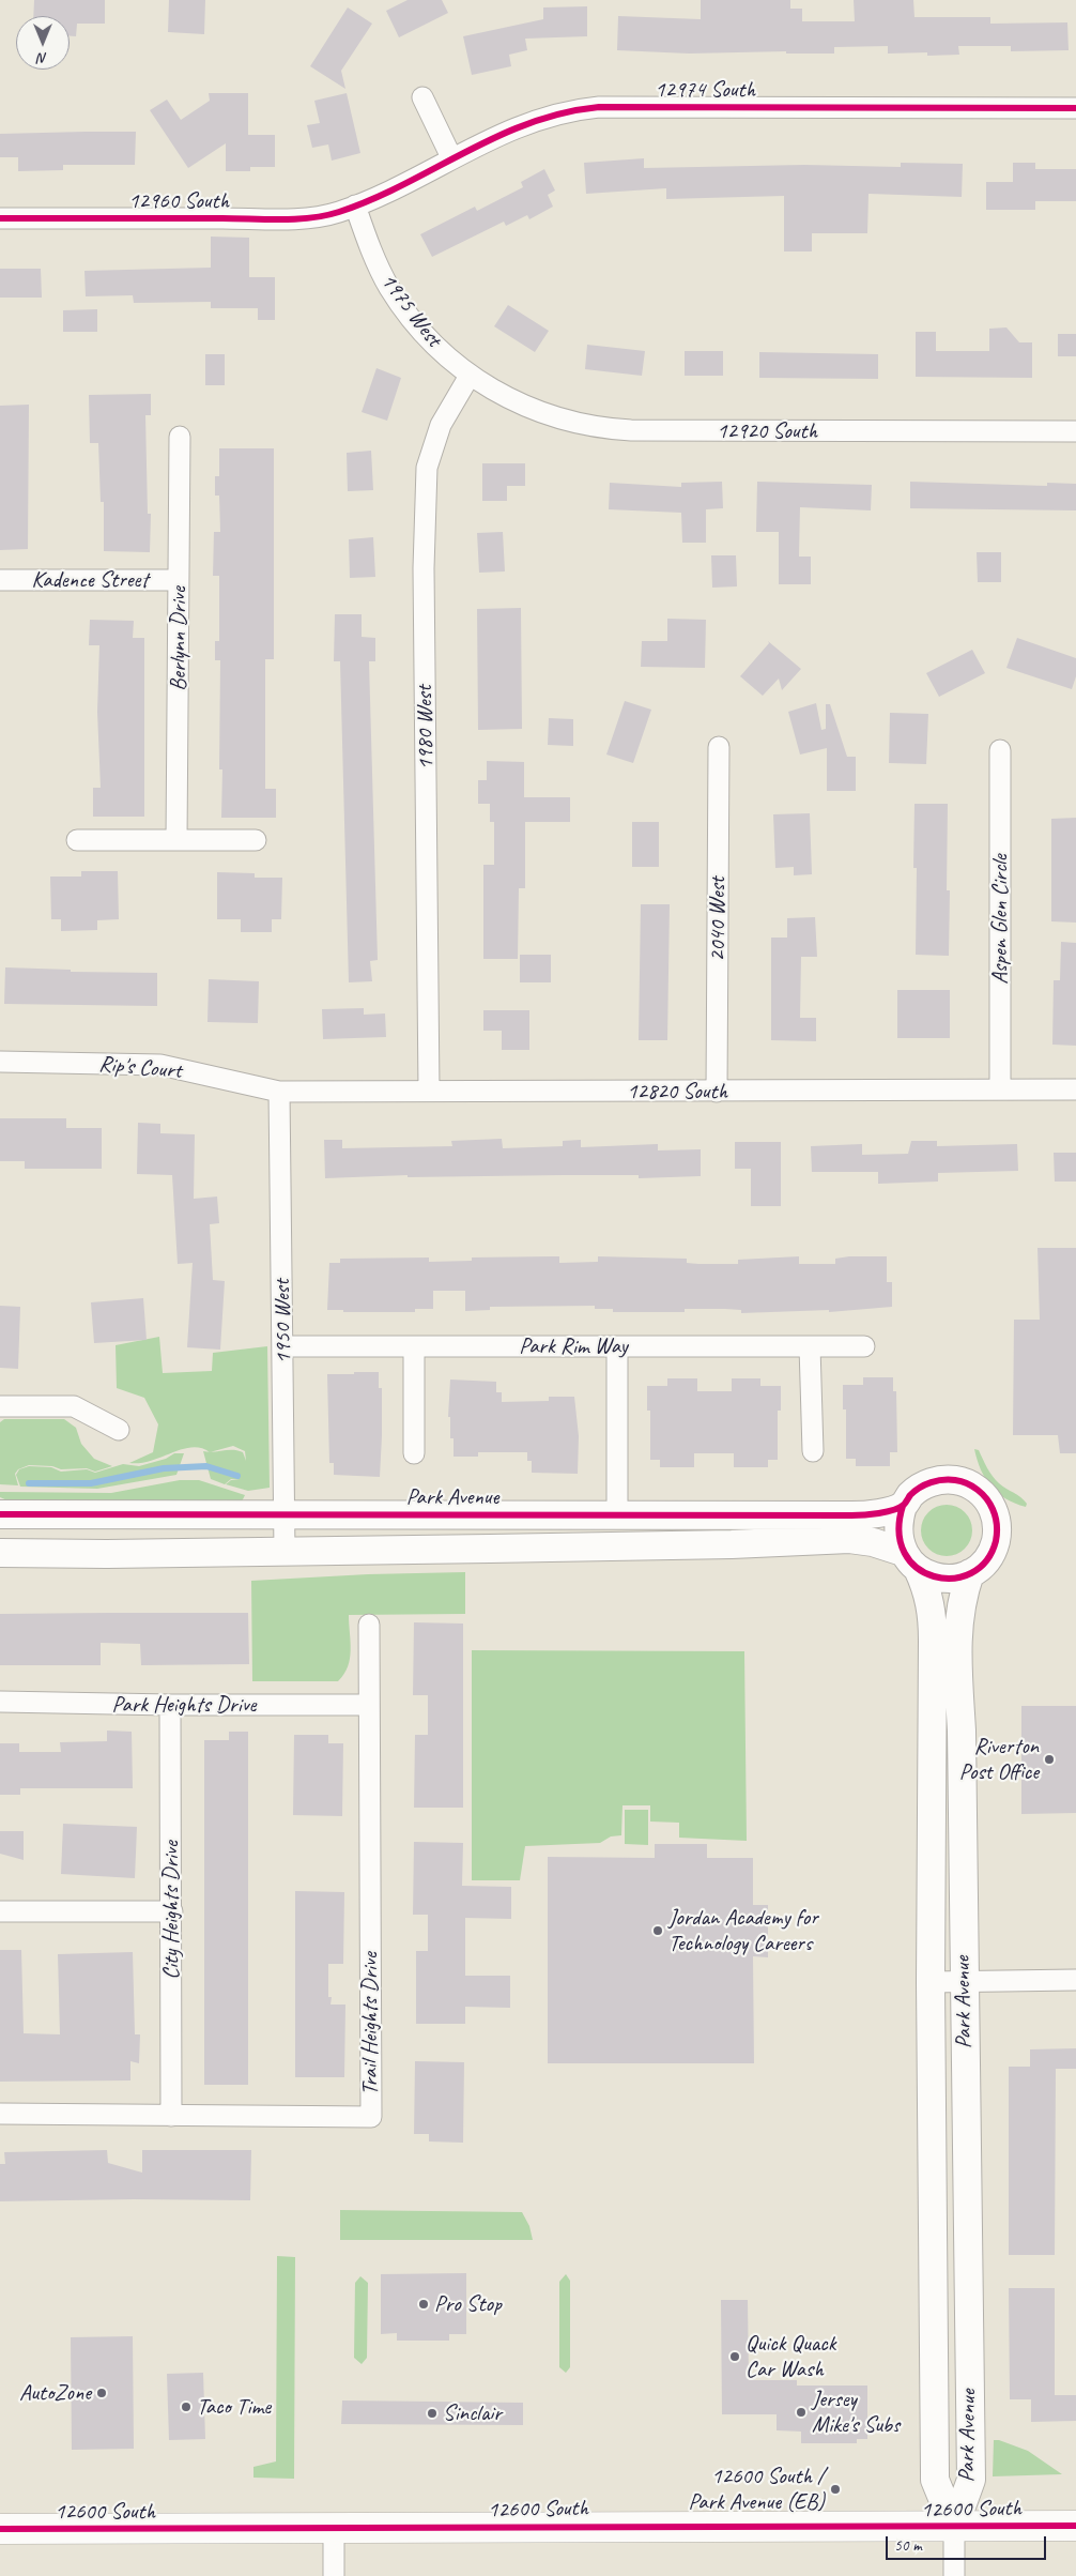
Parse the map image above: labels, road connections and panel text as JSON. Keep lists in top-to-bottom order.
{
  "streets": {
    "main road": ["12600 South"],
    "street": [
      "12974 South",
      "12960 South",
      "1975 West",
      "12920 South",
      "Kadence Street",
      "Berlynn Drive",
      "1980 West",
      "2040 West",
      "Aspen Glen Circle",
      "Rip's Court",
      "12820 South",
      "1950 West",
      "Park Rim Way",
      "Park Avenue",
      "Park Heights Drive",
      "City Heights Drive",
      "Trail Heights Drive"
    ]
  },
  "crossings": [
    ["12974 South", "12960 South"],
    ["12974 South", "1975 West"],
    ["12960 South", "1975 West"],
    ["1975 West", "12920 South"],
    ["1975 West", "1980 West"],
    ["12920 South", "1980 West"],
    ["Kadence Street", "Berlynn Drive"],
    ["1980 West", "12820 South"],
    ["2040 West", "12820 South"],
    ["Aspen Glen Circle", "12820 South"],
    ["Rip's Court", "12820 South"],
    ["Rip's Court", "1950 West"],
    ["12820 South", "1950 West"],
    ["1950 West", "Park Rim Way"],
    ["1950 West", "Park Avenue"],
    ["Park Avenue", "12600 South"],
    ["Park Heights Drive", "City Heights Drive"],
    ["Park Heights Drive", "Trail Heights Drive"],
    ["City Heights Drive", "Trail Heights Drive"]
  ],
  "places": [
    "Riverton Post Office",
    "Jordan Academy for Technology Careers",
    "Pro Stop",
    "Quick Quack Car Wash",
    "AutoZone",
    "Taco Time",
    "Jersey Mike's Subs",
    "Sinclair",
    "12600 South / Park Avenue (EB)"
  ],
  "scale_bar": "50 m",
  "north": "bottom"
}
